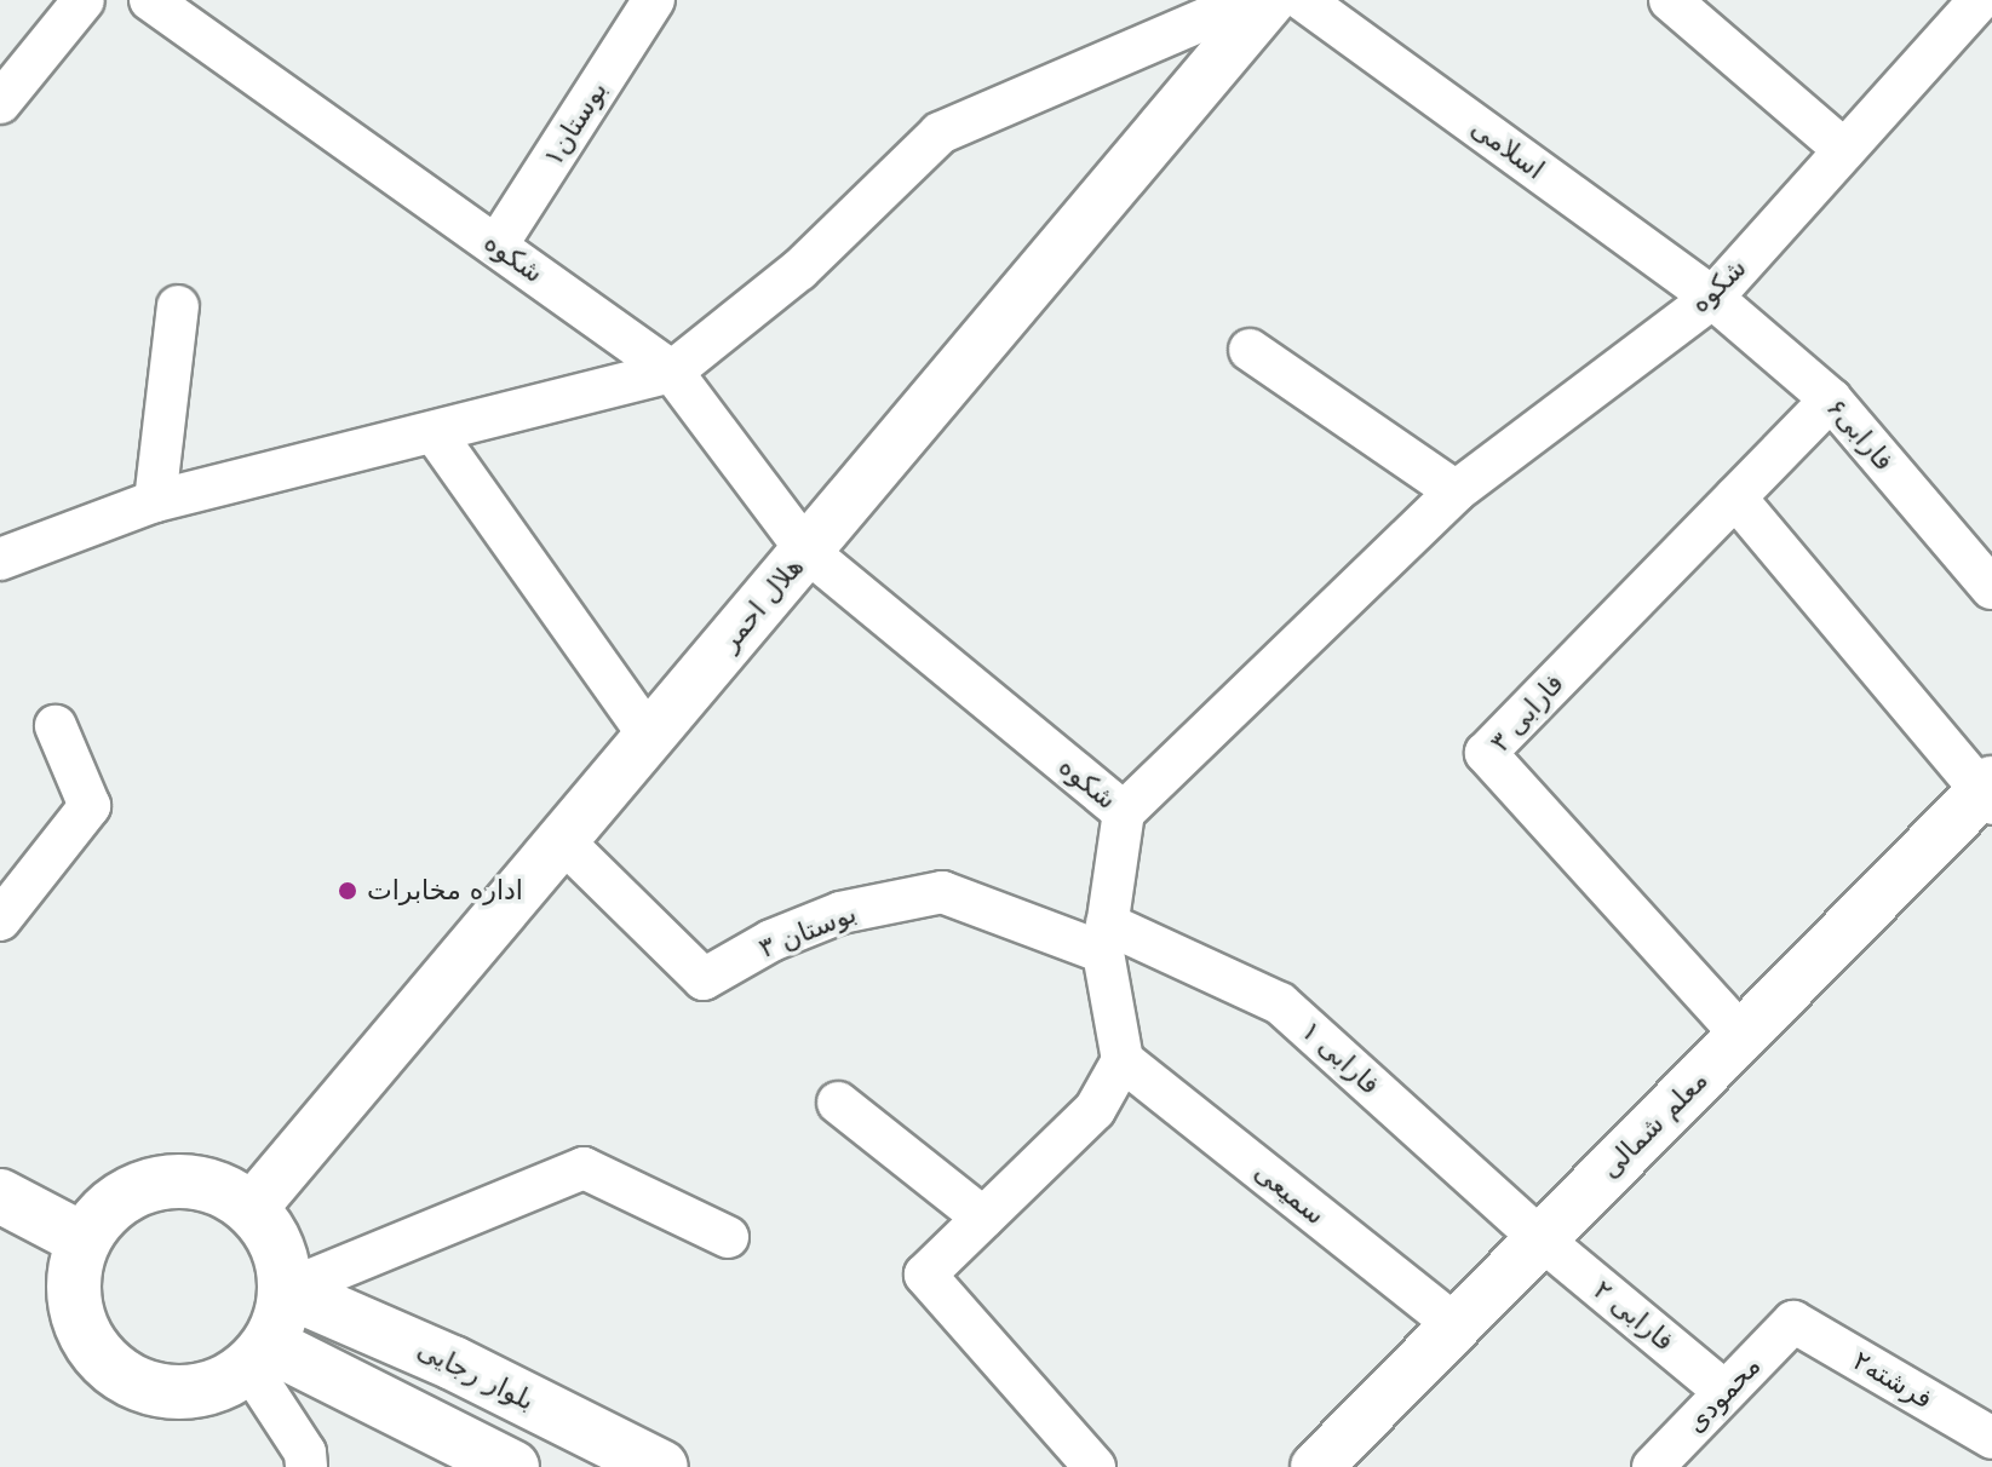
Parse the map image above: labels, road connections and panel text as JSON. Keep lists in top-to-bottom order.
{
  "streets": {
    "main road": ["بلوار رجایی"],
    "street": [
      "بوستان۱",
      "اسلامی",
      "شکوه",
      "فارابی۶",
      "هلال احمر",
      "فارابی ۳",
      "بوستان ٣",
      "فارابی ۱",
      "معلم شمالی",
      "سمیعی",
      "فارابی ۲",
      "فرشته۲",
      "محمودی"
    ]
  },
  "crossings": [
    ["بوستان۱", "شکوه"],
    ["اسلامی", "شکوه"],
    ["اسلامی", "فارابی۶"],
    ["شکوه", "فارابی۶"],
    ["شکوه", "هلال احمر"],
    ["فارابی۶", "فارابی ۳"],
    ["هلال احمر", "بوستان ٣"],
    ["هلال احمر", "بلوار رجایی"],
    ["فارابی ۳", "معلم شمالی"],
    ["بوستان ٣", "فارابی ۱"],
    ["فارابی ۱", "معلم شمالی"],
    ["فارابی ۱", "فارابی ۲"],
    ["معلم شمالی", "سمیعی"],
    ["معلم شمالی", "فارابی ۲"],
    ["فارابی ۲", "محمودی"],
    ["فرشته۲", "محمودی"]
  ],
  "places": ["اداره مخابرات"]
}
